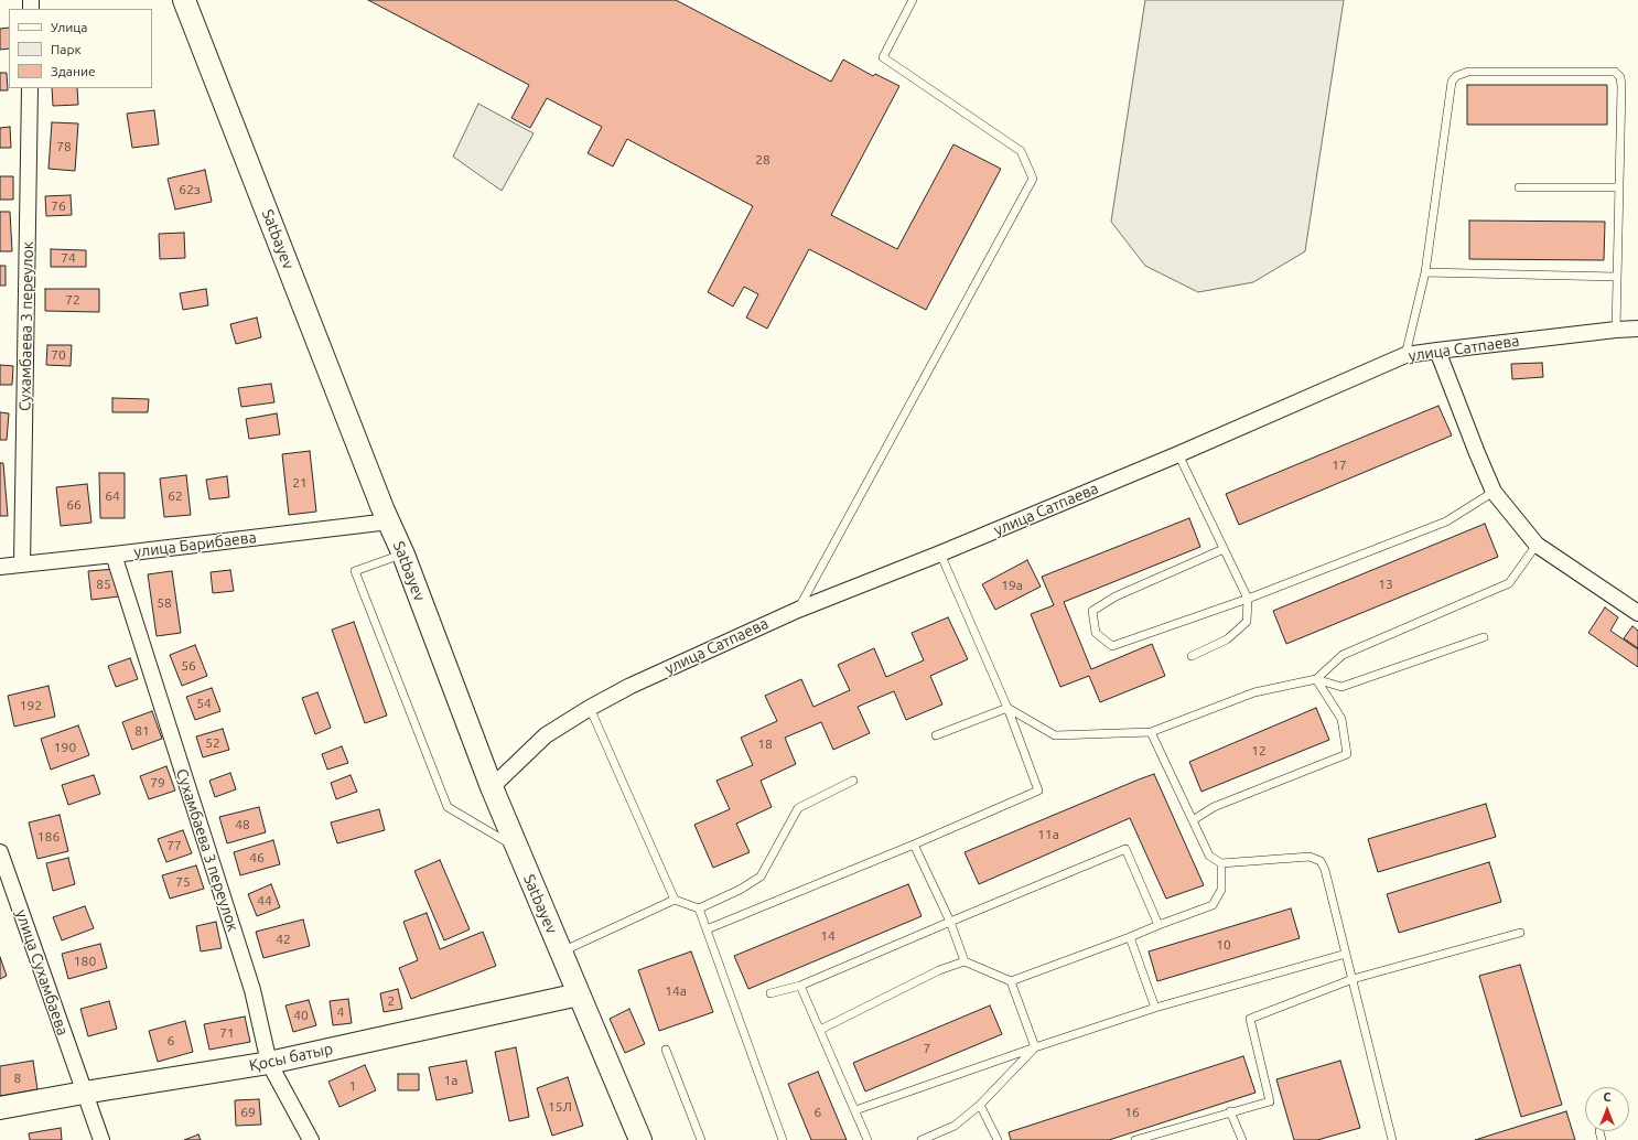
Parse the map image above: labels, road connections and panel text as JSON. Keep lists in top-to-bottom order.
{
  "streets": {
    "street": [
      "Satbayev",
      "Сухамбаева 3 переулок",
      "улица Сатпаева",
      "улица Барибаева",
      "улица Сухамбаева",
      "Қосы батыр"
    ]
  },
  "crossings": [
    ["Satbayev", "улица Сатпаева"],
    ["Satbayev", "улица Барибаева"],
    ["Satbayev", "Қосы батыр"],
    ["Сухамбаева 3 переулок", "улица Барибаева"],
    ["Сухамбаева 3 переулок", "Қосы батыр"],
    ["улица Сухамбаева", "Қосы батыр"]
  ],
  "house_numbers": [
    "78",
    "28",
    "62з",
    "76",
    "74",
    "72",
    "70",
    "17",
    "21",
    "64",
    "62",
    "66",
    "85",
    "13",
    "19а",
    "58",
    "56",
    "54",
    "192",
    "81",
    "52",
    "18",
    "190",
    "12",
    "79",
    "48",
    "11а",
    "186",
    "77",
    "46",
    "75",
    "44",
    "14",
    "42",
    "10",
    "180",
    "14а",
    "2",
    "4",
    "40",
    "71",
    "6",
    "7",
    "8",
    "1а",
    "1",
    "15Л",
    "69",
    "6",
    "16"
  ],
  "legend": ["Улица", "Парк", "Здание"],
  "north": "top"
}
